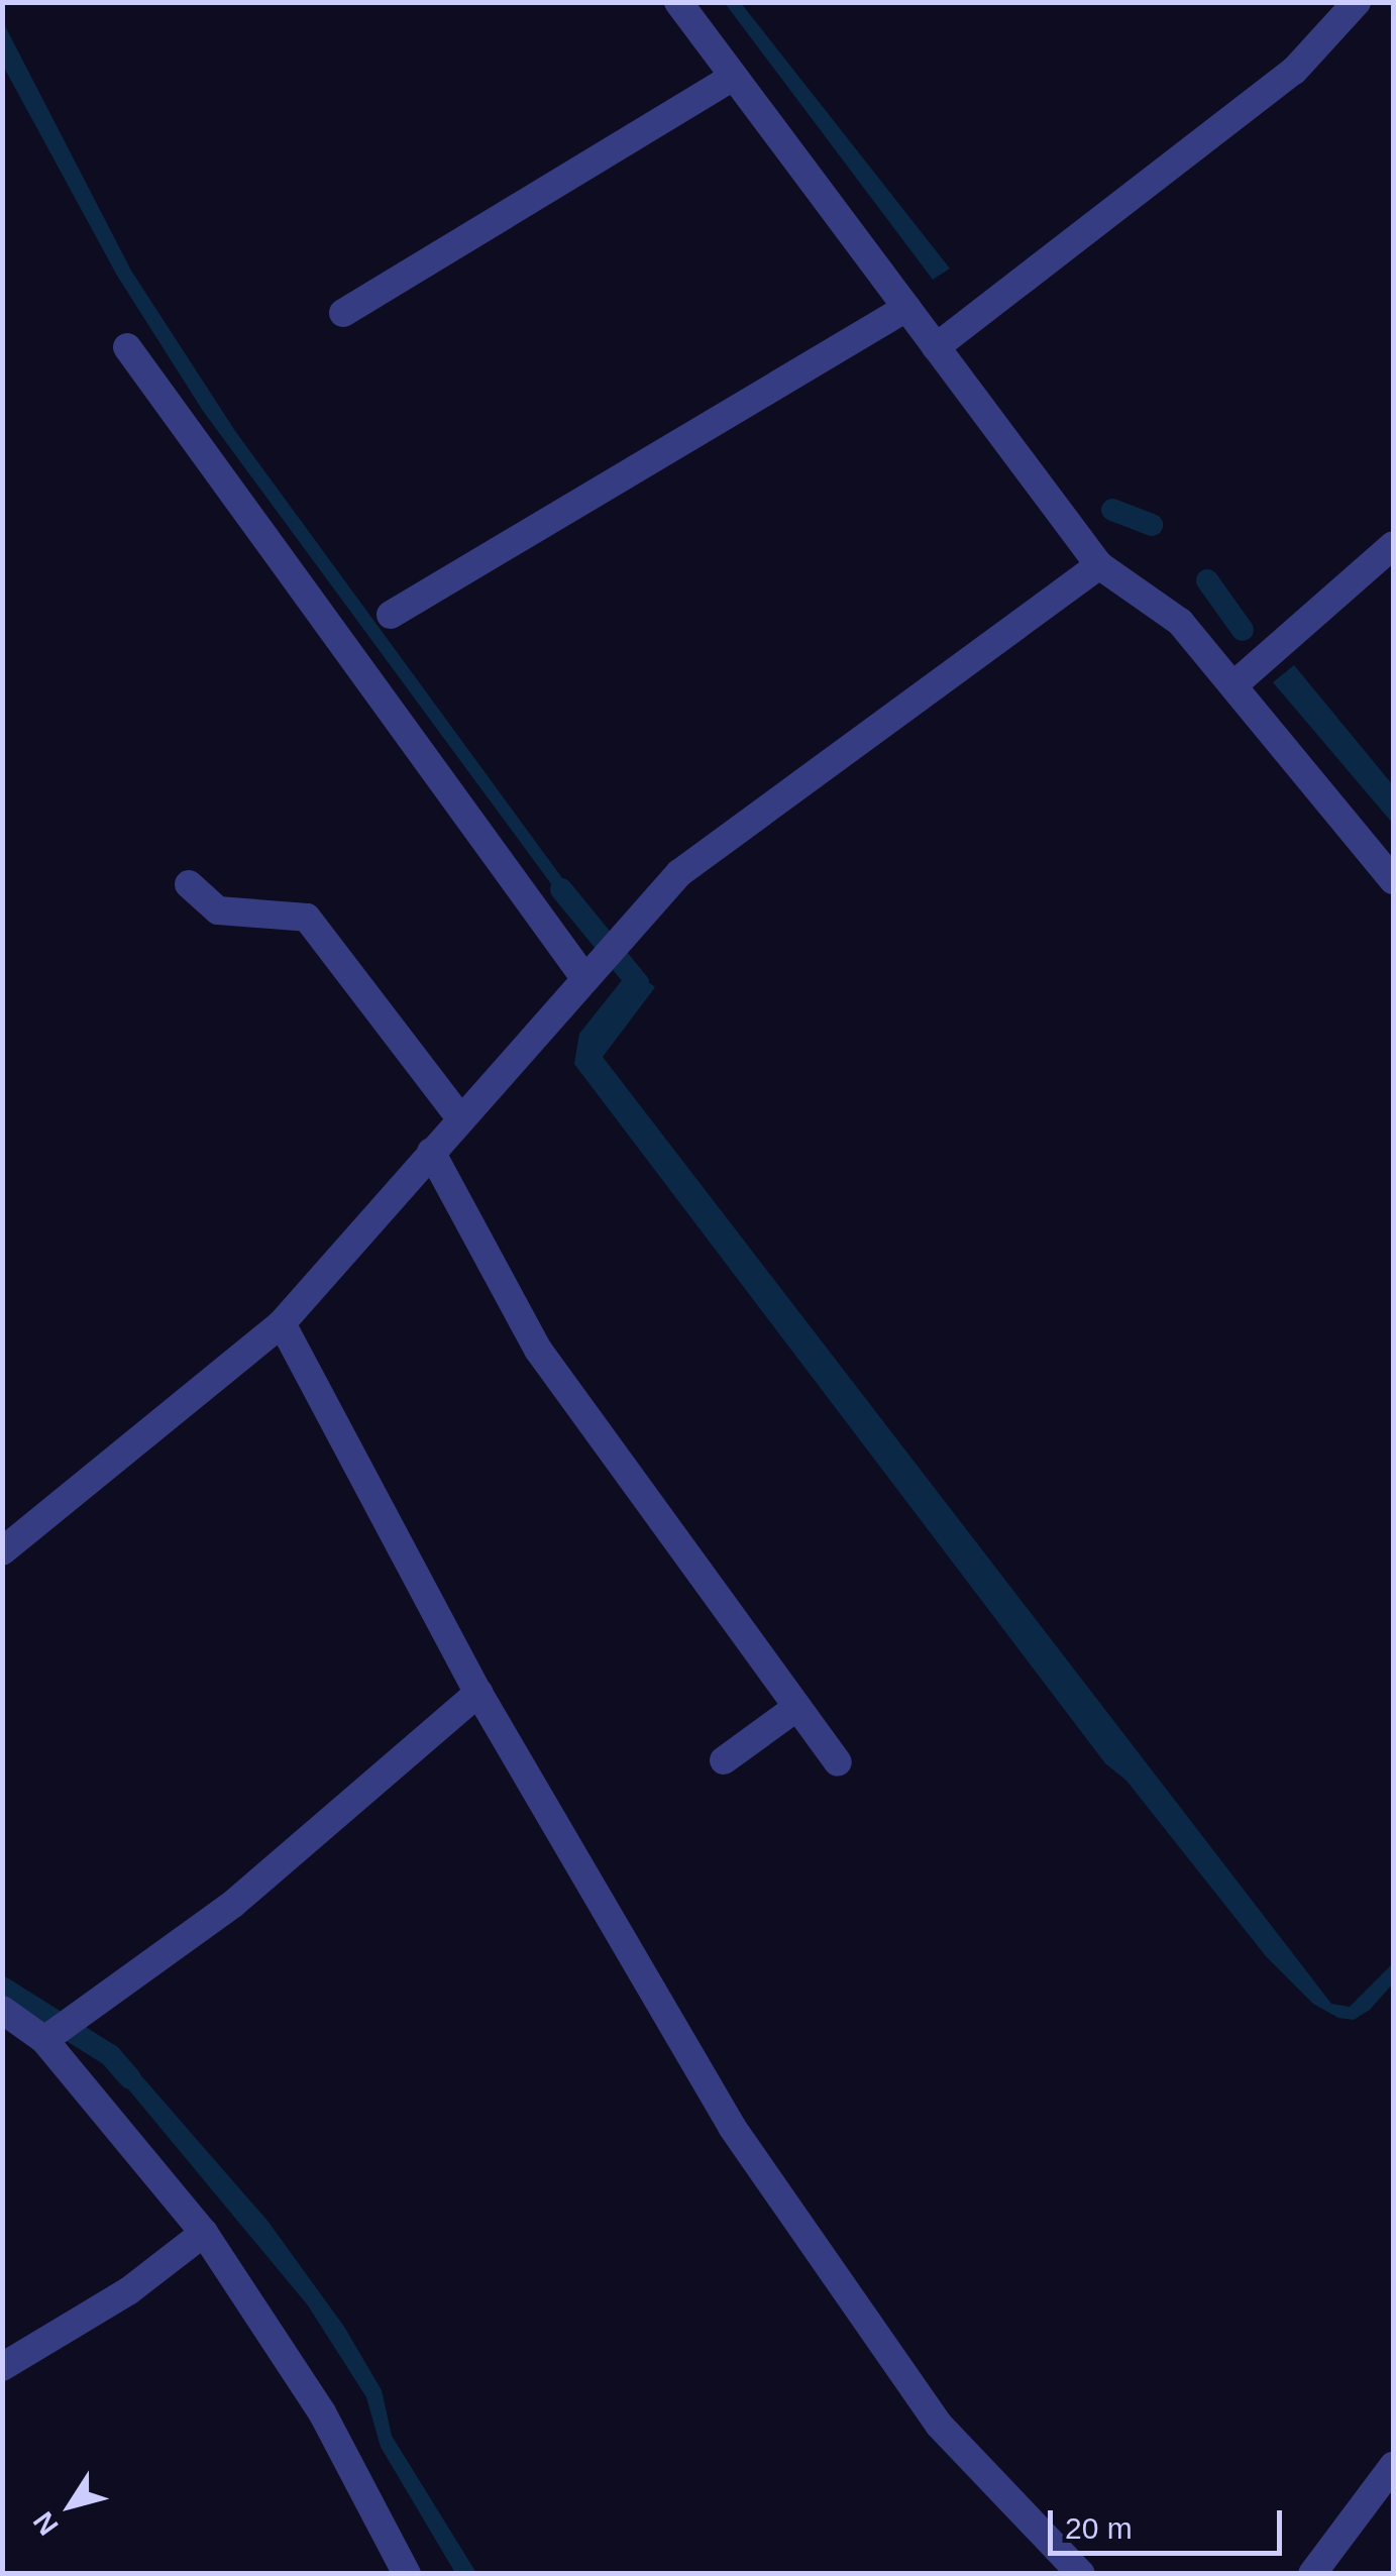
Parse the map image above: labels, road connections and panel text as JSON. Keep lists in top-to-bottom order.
{
  "scale_bar": "20 m",
  "north": "bottom left"
}
